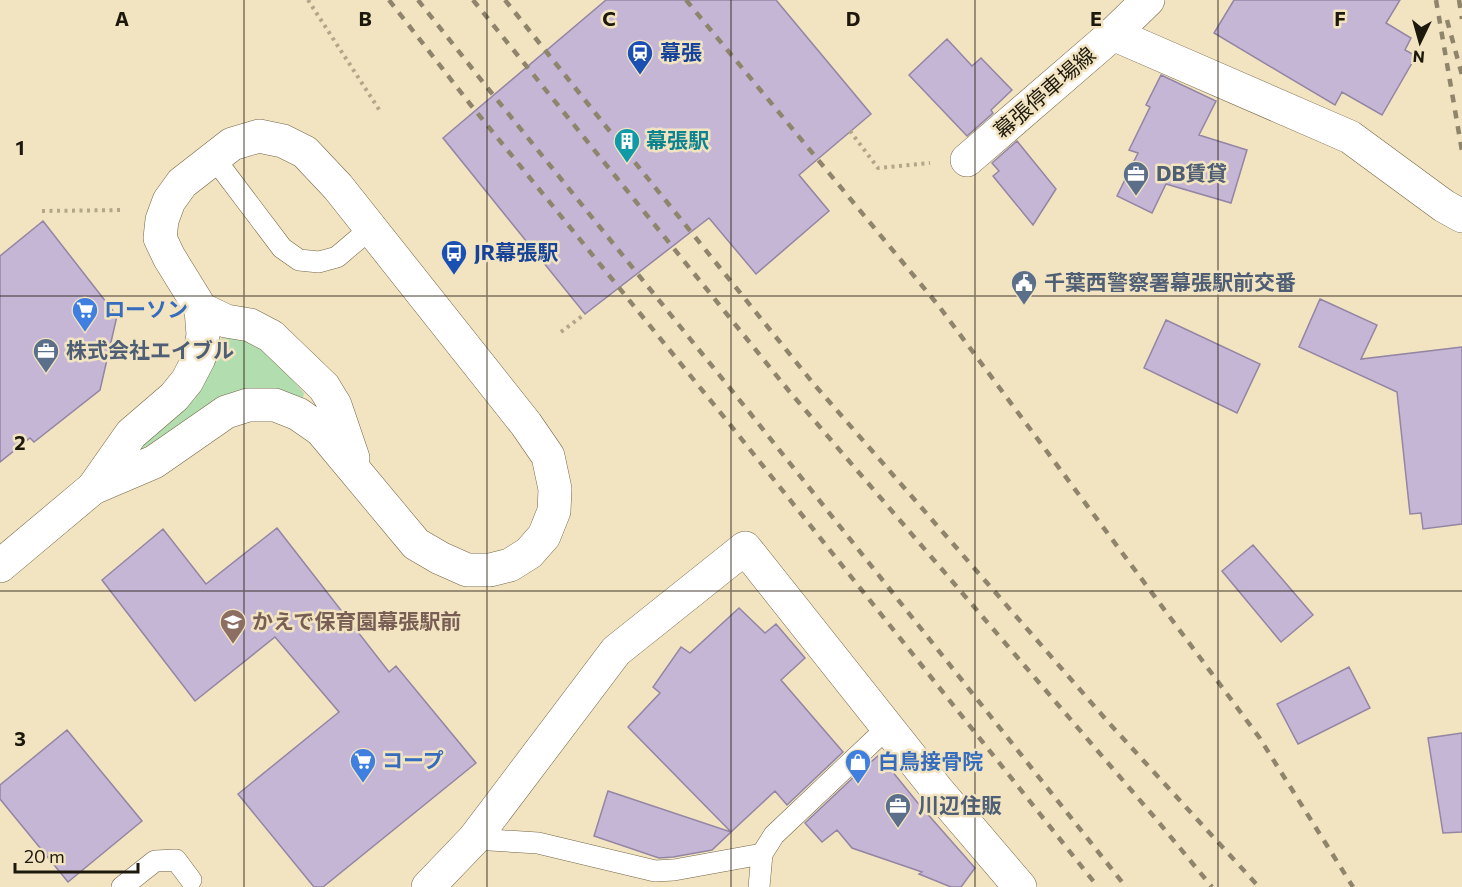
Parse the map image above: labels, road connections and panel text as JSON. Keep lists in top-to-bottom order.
{
  "streets": {
    "street": ["幕張停車場線"]
  },
  "places": {
    "station": ["幕張"],
    "building": ["幕張駅"],
    "office": ["DB賃貸", "株式会社エイブル", "川辺住販"],
    "bus stop": ["JR幕張駅"],
    "public building": ["千葉西警察署幕張駅前交番"],
    "supermarket": ["ローソン", "コープ"],
    "school or university": ["かえで保育園幕張駅前"],
    "shop": ["白鳥接骨院"]
  },
  "scale_bar": "20 m",
  "north": "bottom",
  "grid": {
    "columns": [
      "A",
      "B",
      "C",
      "D",
      "E",
      "F"
    ],
    "rows": ["1", "2", "3"]
  }
}
